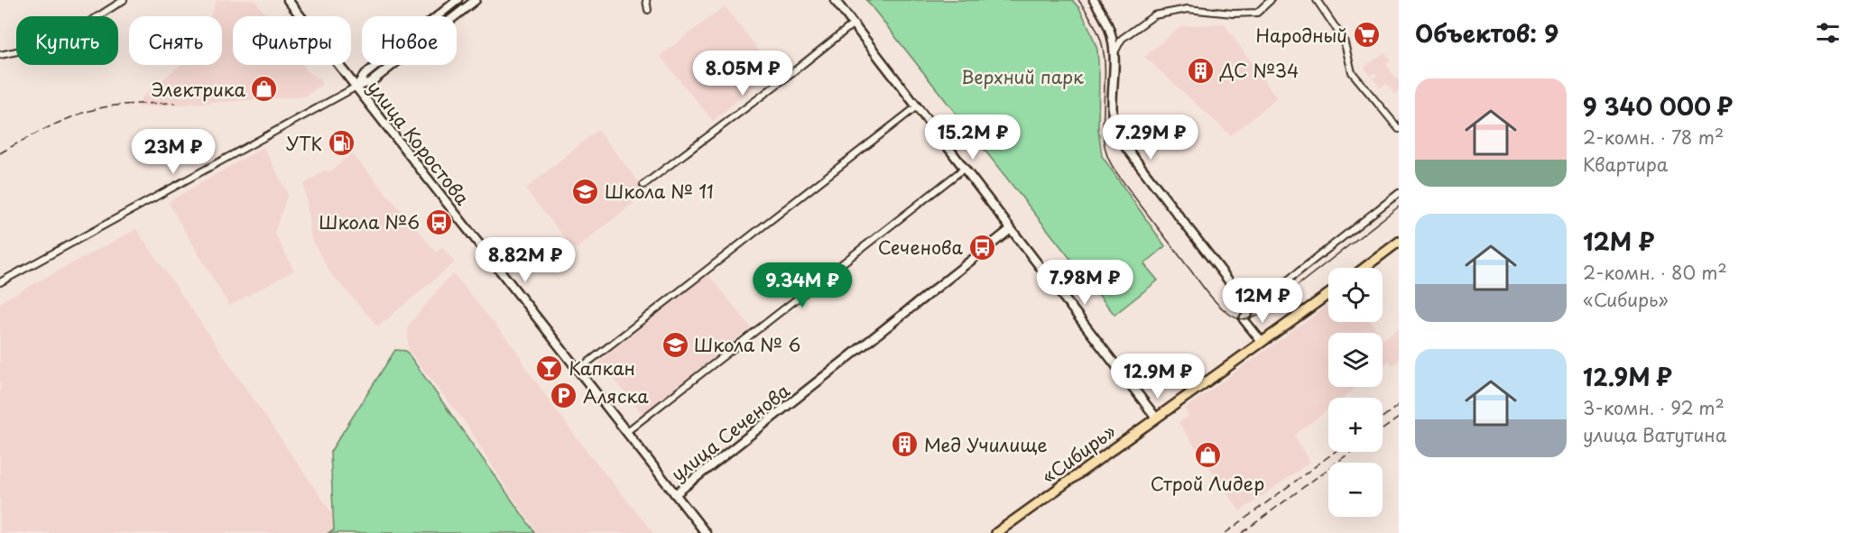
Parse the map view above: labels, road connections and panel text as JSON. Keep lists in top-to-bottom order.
{
  "streets": {
    "main road": ["«Сибирь»"],
    "street": ["улица Коростова", "улица Сеченова"]
  },
  "crossings": [
    ["улица Коростова", "улица Сеченова"]
  ],
  "parks": ["Верхний парк"],
  "places": {
    "supermarket": ["Народный"],
    "building": ["ДС №34", "Мед Училище"],
    "shop": ["Электрика", "Строй Лидер"],
    "fuel station": ["УТК"],
    "school or university": ["Школа № 11", "Школа № 6"],
    "bus stop": ["Школа №6", "Сеченова"],
    "bar": ["Капкан"],
    "parking": ["Аляска"]
  },
  "page": {
    "heading": "Объектов: 9",
    "chip": [
      "Купить",
      "Снять",
      "Фильтры",
      "Новое"
    ],
    "price": [
      "8.05M ₽",
      "15.2M ₽",
      "7.29M ₽",
      "23M ₽",
      "8.82M ₽",
      "7.98M ₽",
      "9.34M ₽",
      "12M ₽",
      "12.9M ₽"
    ],
    "list": [
      {
        "name": "9 340 000 ₽",
        "note": "2-комн. · 78 m² · Квартира"
      },
      {
        "name": "12M ₽",
        "note": "2-комн. · 80 m² · «Сибирь»"
      },
      {
        "name": "12.9M ₽",
        "note": "3-комн. · 92 m² · улица Ватутина"
      }
    ],
    "map_buttons": ["+", "−"]
  }
}
